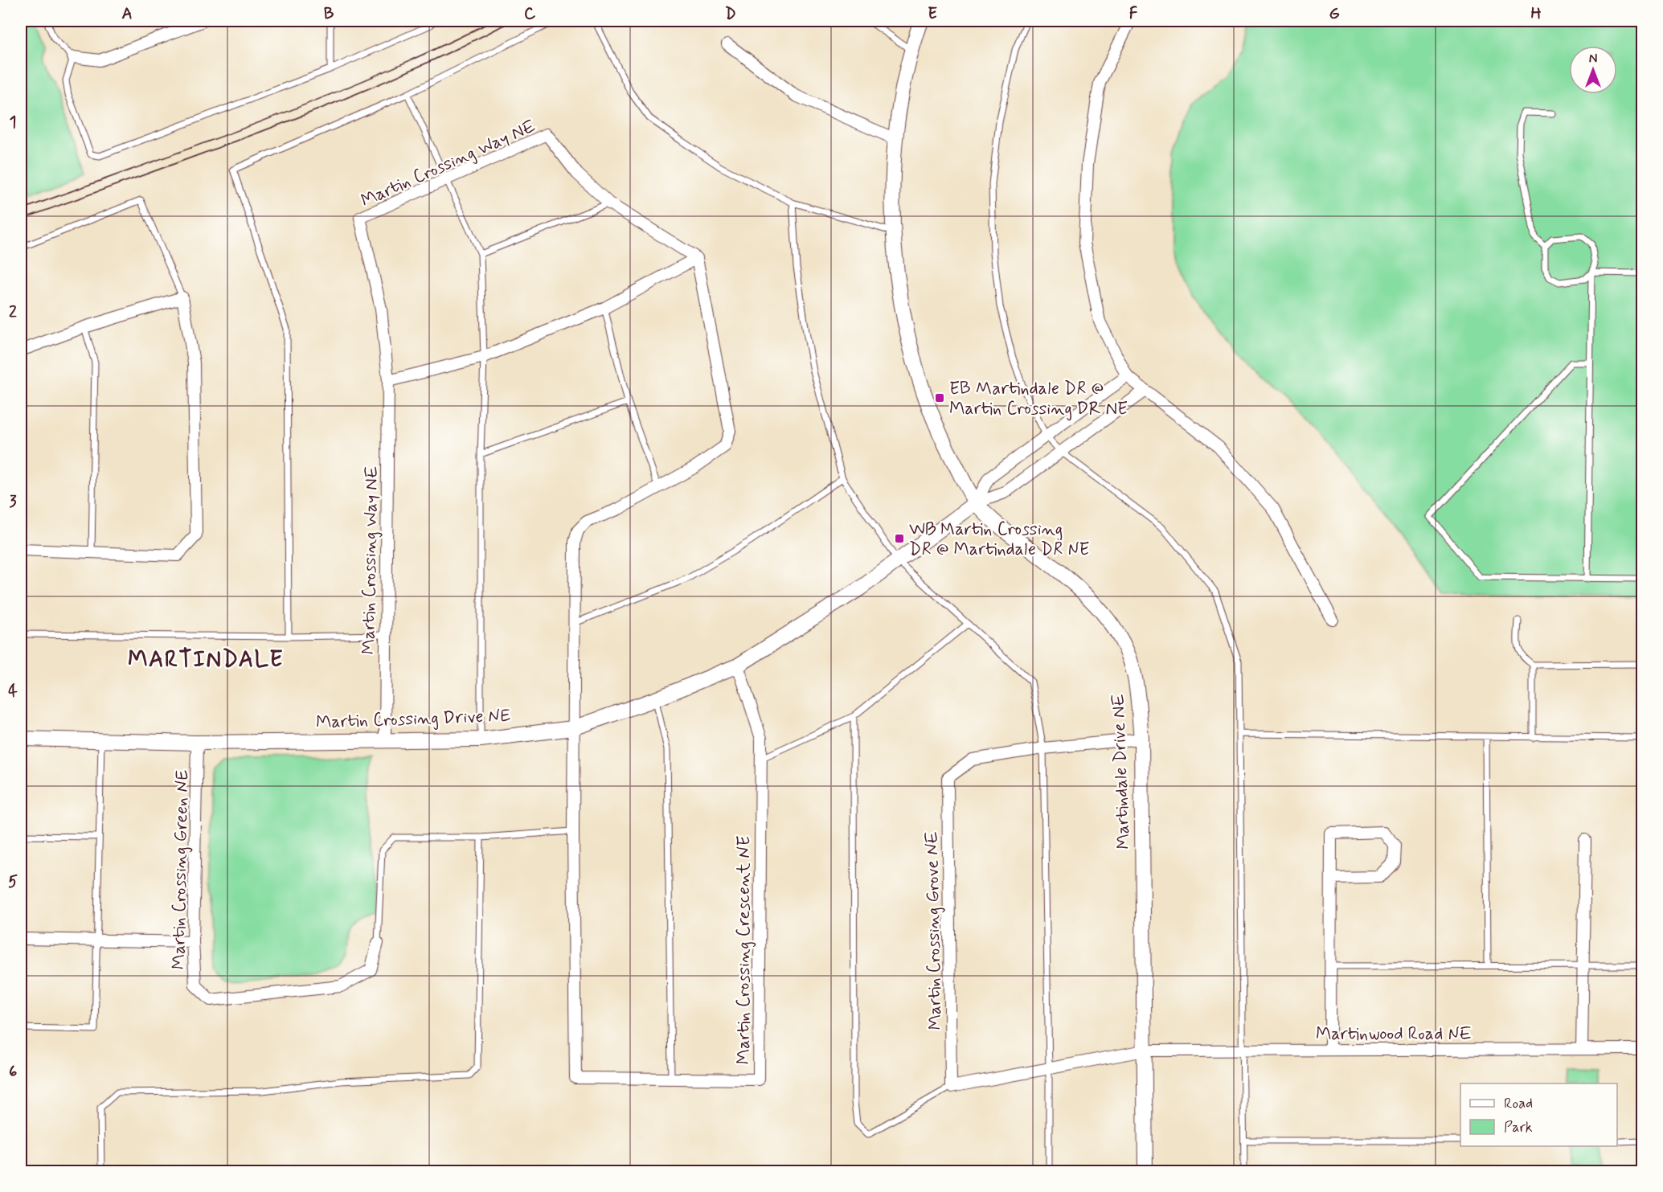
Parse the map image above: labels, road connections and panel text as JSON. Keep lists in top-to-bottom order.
{
  "streets": {
    "street": [
      "Martin Crossing Way NE",
      "Martin Crossing Drive NE",
      "Martindale Drive NE",
      "Martin Crossing Green NE",
      "Martin Crossing Grove NE",
      "Martin Crossing Crescent NE",
      "Martinwood Road NE"
    ]
  },
  "crossings": [
    ["Martin Crossing Way NE", "Martin Crossing Drive NE"],
    ["Martin Crossing Drive NE", "Martindale Drive NE"],
    ["Martin Crossing Drive NE", "Martin Crossing Green NE"],
    ["Martin Crossing Drive NE", "Martin Crossing Crescent NE"],
    ["Martindale Drive NE", "Martin Crossing Grove NE"],
    ["Martindale Drive NE", "Martinwood Road NE"]
  ],
  "districts": ["MARTINDALE"],
  "places": {
    "transit": ["EB Martindale DR @ Martin Crossing DR NE", "WB Martin Crossing DR @ Martindale DR NE"]
  },
  "legend": ["Road", "Park"],
  "north": "top",
  "grid": {
    "columns": [
      "A",
      "B",
      "C",
      "D",
      "E",
      "F",
      "G",
      "H"
    ],
    "rows": [
      "1",
      "2",
      "3",
      "4",
      "5",
      "6"
    ]
  }
}
